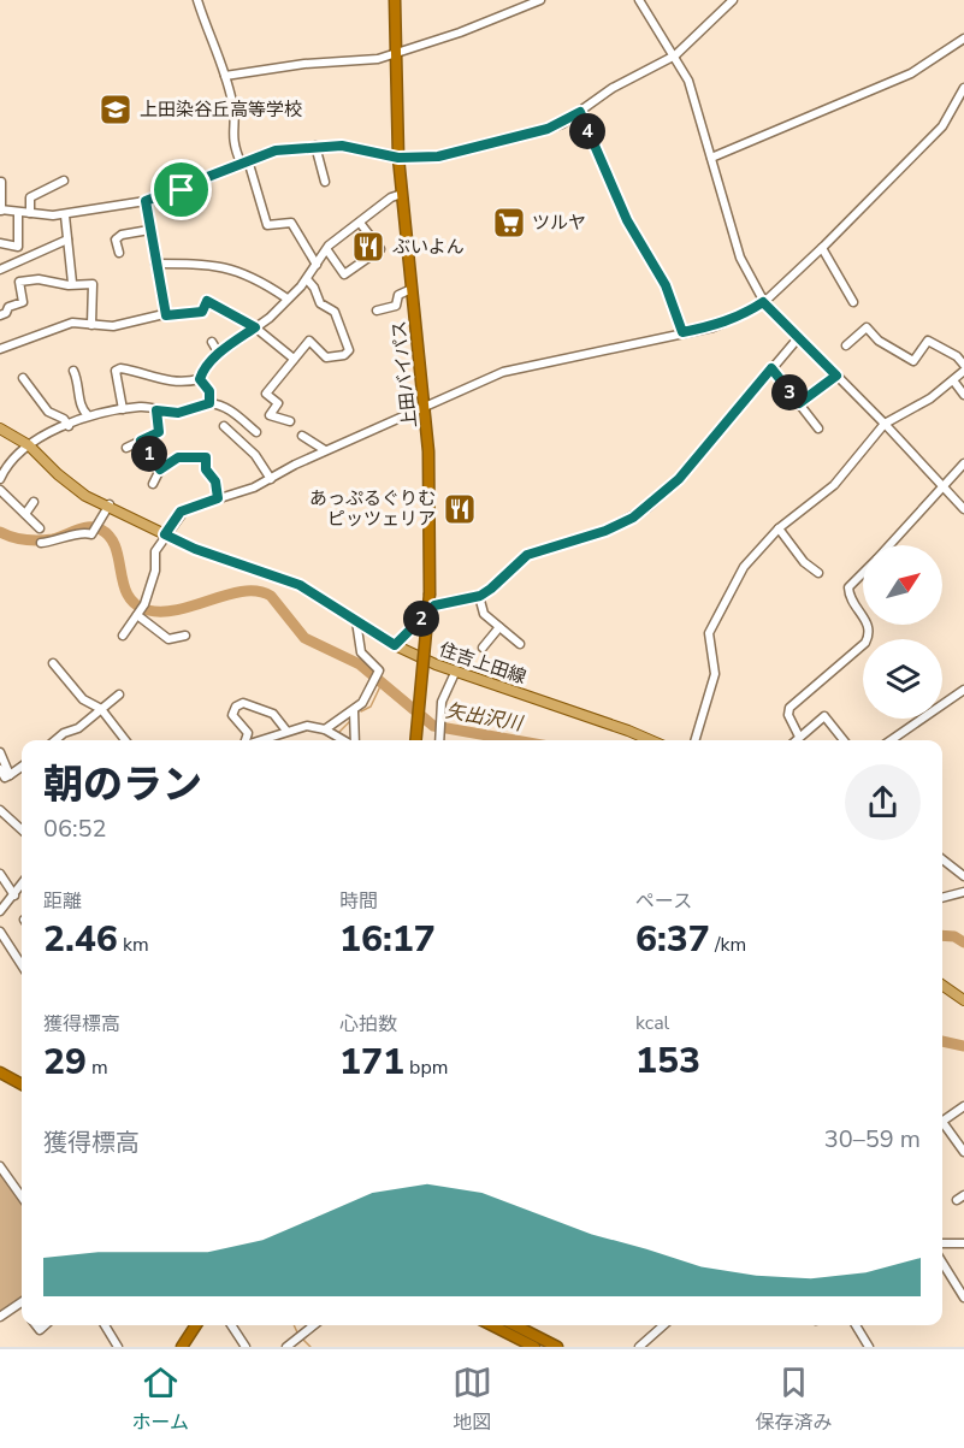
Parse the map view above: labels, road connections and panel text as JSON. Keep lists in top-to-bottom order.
{
  "streets": {
    "highway": ["上田バイパス"],
    "main road": ["住吉上田線"]
  },
  "water": ["矢出沢川"],
  "places": {
    "school or university": ["上田染谷丘高等学校"],
    "supermarket": ["ツルヤ"],
    "restaurant": ["ぶいよん", "あっぷるぐりむ ピッツェリア"]
  },
  "north": "top right",
  "page": {
    "pins": [
      "4",
      "3",
      "1",
      "2"
    ],
    "heading": ["朝のラン", "06:52"],
    "stats": [
      ["距離", "2.46 km"],
      ["時間", "16:17"],
      ["ペース", "6:37 /km"],
      ["獲得標高", "29 m"],
      ["心拍数", "171 bpm"],
      ["kcal", "153"]
    ],
    "chart": ["獲得標高", "30–59 m"],
    "tabs": ["ホーム", "地図", "保存済み"]
  }
}
